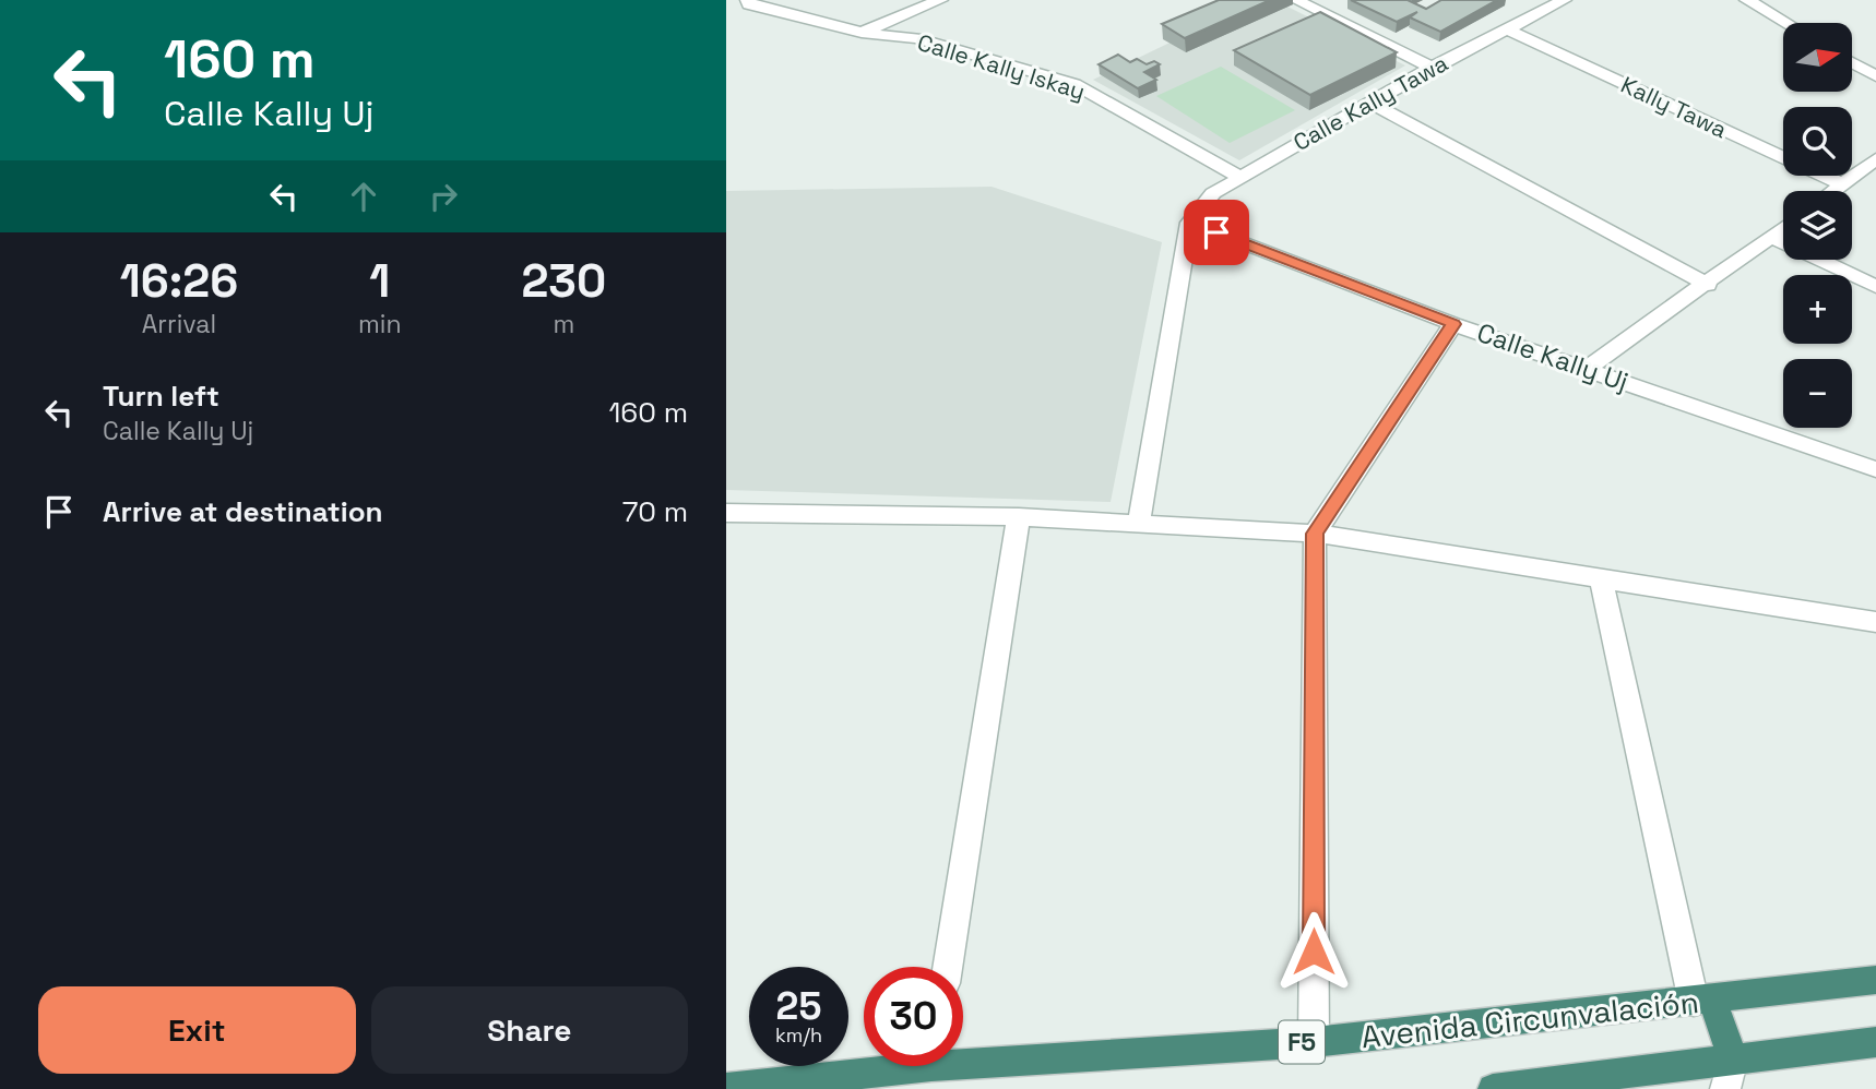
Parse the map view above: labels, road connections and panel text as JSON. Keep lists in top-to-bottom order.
{
  "streets": {
    "highway": ["Avenida Circunvalación", "F5"],
    "street": [
      "Calle Kally Iskay",
      "Calle Kally Tawa",
      "Kally Tawa",
      "Calle Kally Uj"
    ]
  },
  "crossings": [
    ["Calle Kally Iskay", "Calle Kally Tawa"],
    ["Calle Kally Tawa", "Kally Tawa"],
    ["Calle Kally Tawa", "Calle Kally Uj"]
  ],
  "north": "right",
  "page": {
    "turn": ["160 m", "Calle Kally Uj"],
    "map_buttons": ["+", "−"],
    "eta": [
      "16:26",
      "Arrival",
      "1",
      "min",
      "230",
      "m"
    ],
    "list": [
      {
        "name": "Turn left",
        "note": "Calle Kally Uj",
        "value": "160 m"
      },
      {
        "name": "Arrive at destination",
        "value": "70 m"
      }
    ],
    "speed": "25 km/h",
    "limit": "30",
    "buttons": ["Exit", "Share"]
  }
}
